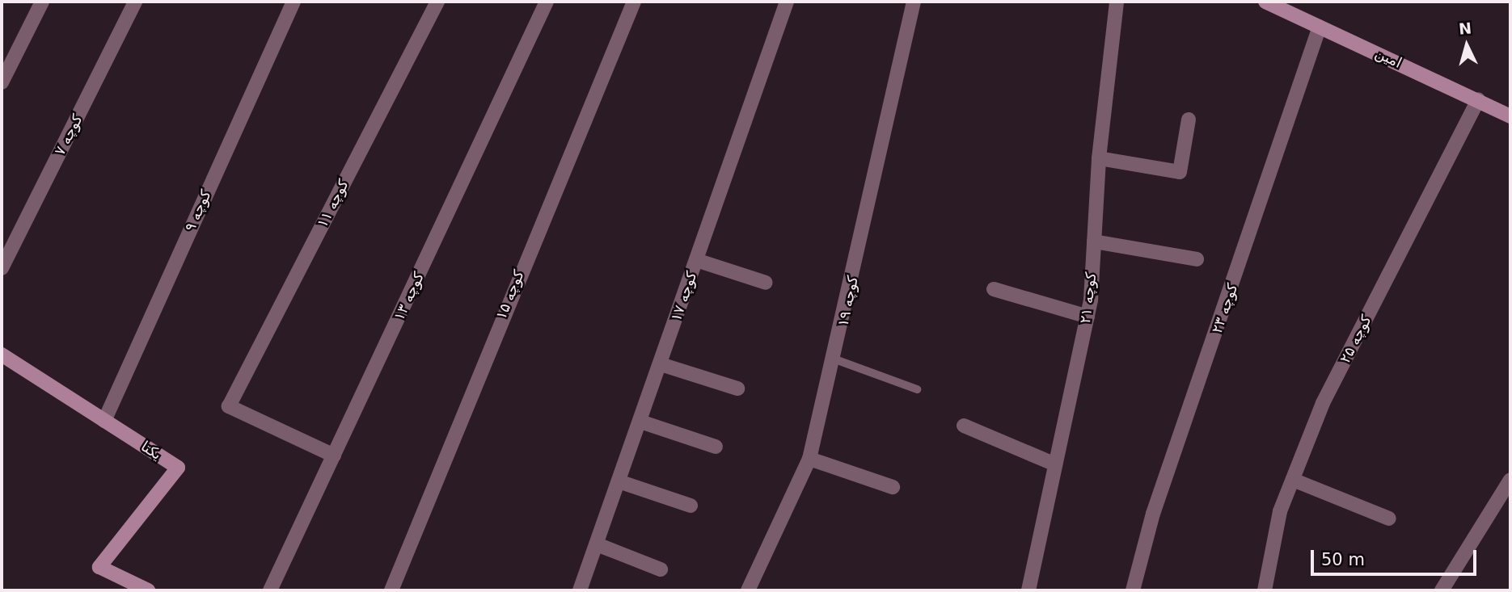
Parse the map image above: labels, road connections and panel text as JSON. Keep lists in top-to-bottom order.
{
  "streets": {
    "street": [
      "امین",
      "کوچه ۷",
      "کوچه ۱۱",
      "کوچه ۹",
      "کوچه ۱۵",
      "کوچه ۱۳",
      "کوچه ۱۷",
      "کوچه ۲۱",
      "کوچه ۱۹",
      "کوچه ۲۳",
      "کوچه ۲۵",
      "یکتا"
    ]
  },
  "crossings": [
    ["امین", "کوچه ۲۳"],
    ["امین", "کوچه ۲۵"],
    ["کوچه ۱۱", "کوچه ۱۳"],
    ["کوچه ۹", "یکتا"]
  ],
  "scale_bar": "50 m",
  "north": "top"
}
